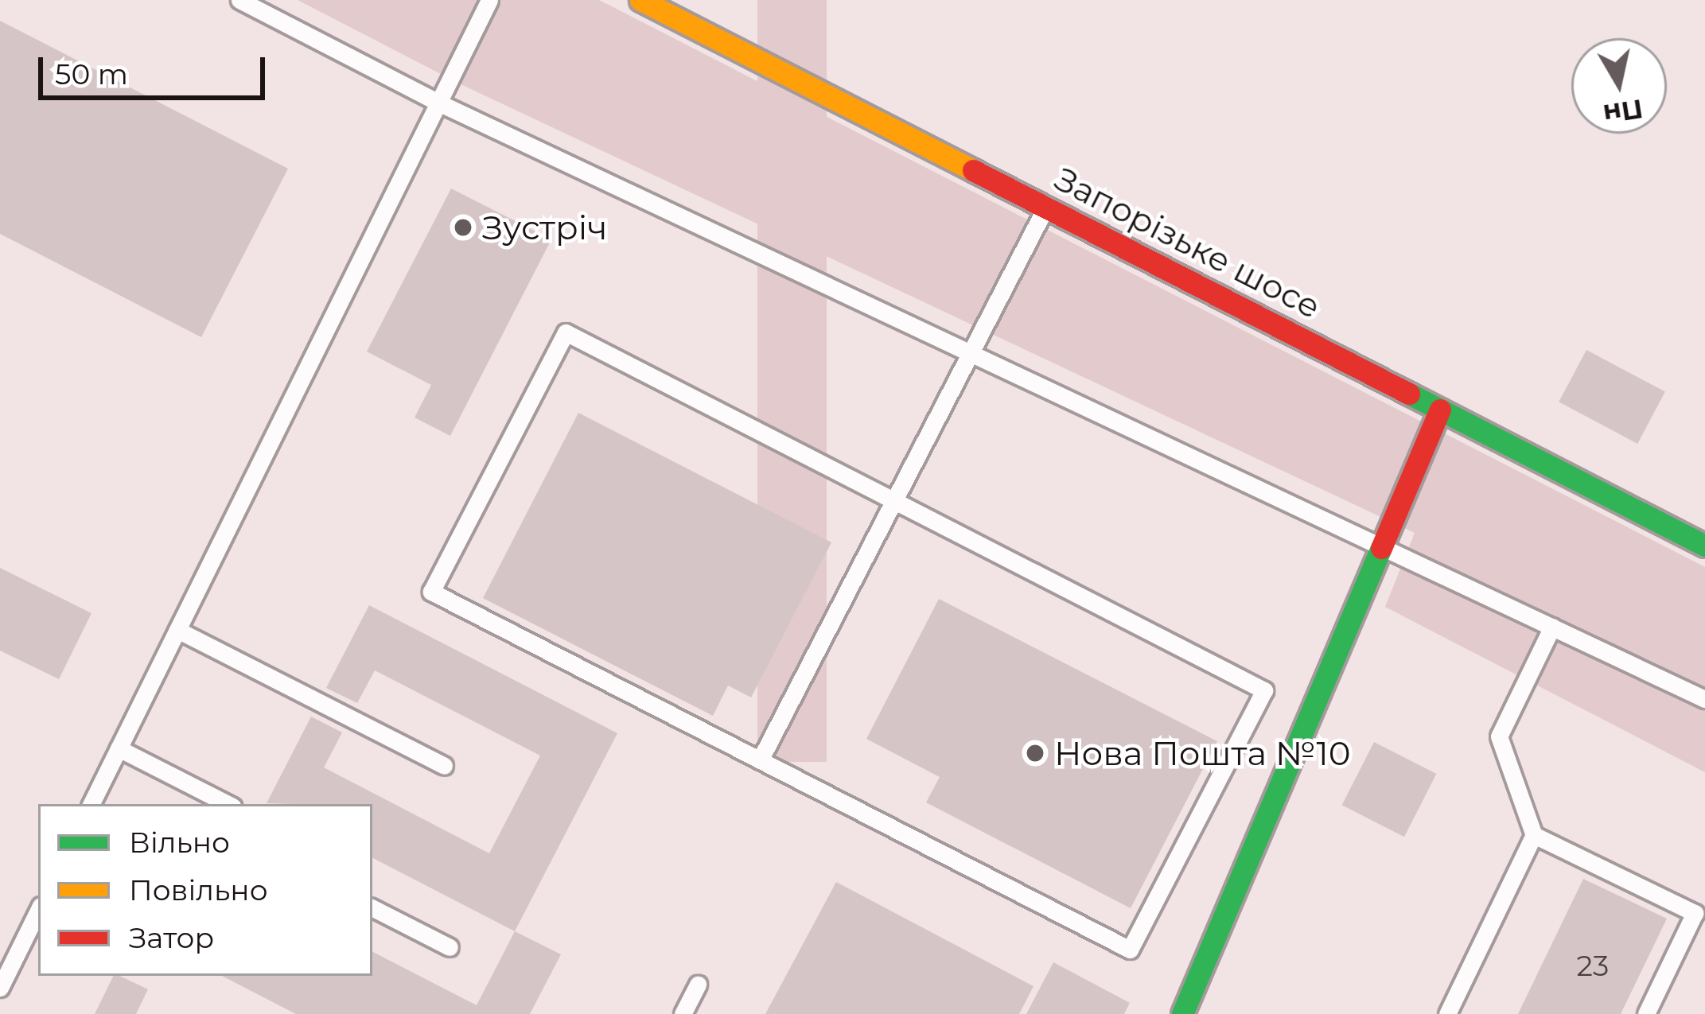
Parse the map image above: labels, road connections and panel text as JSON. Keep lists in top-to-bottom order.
{
  "streets": {
    "main road": ["Запорізьке шосе"]
  },
  "places": ["Зустріч", "Нова Пошта №10"],
  "house_numbers": ["23"],
  "legend": ["Вільно", "Повільно", "Затор"],
  "scale_bar": "50 m",
  "north": "bottom"
}
